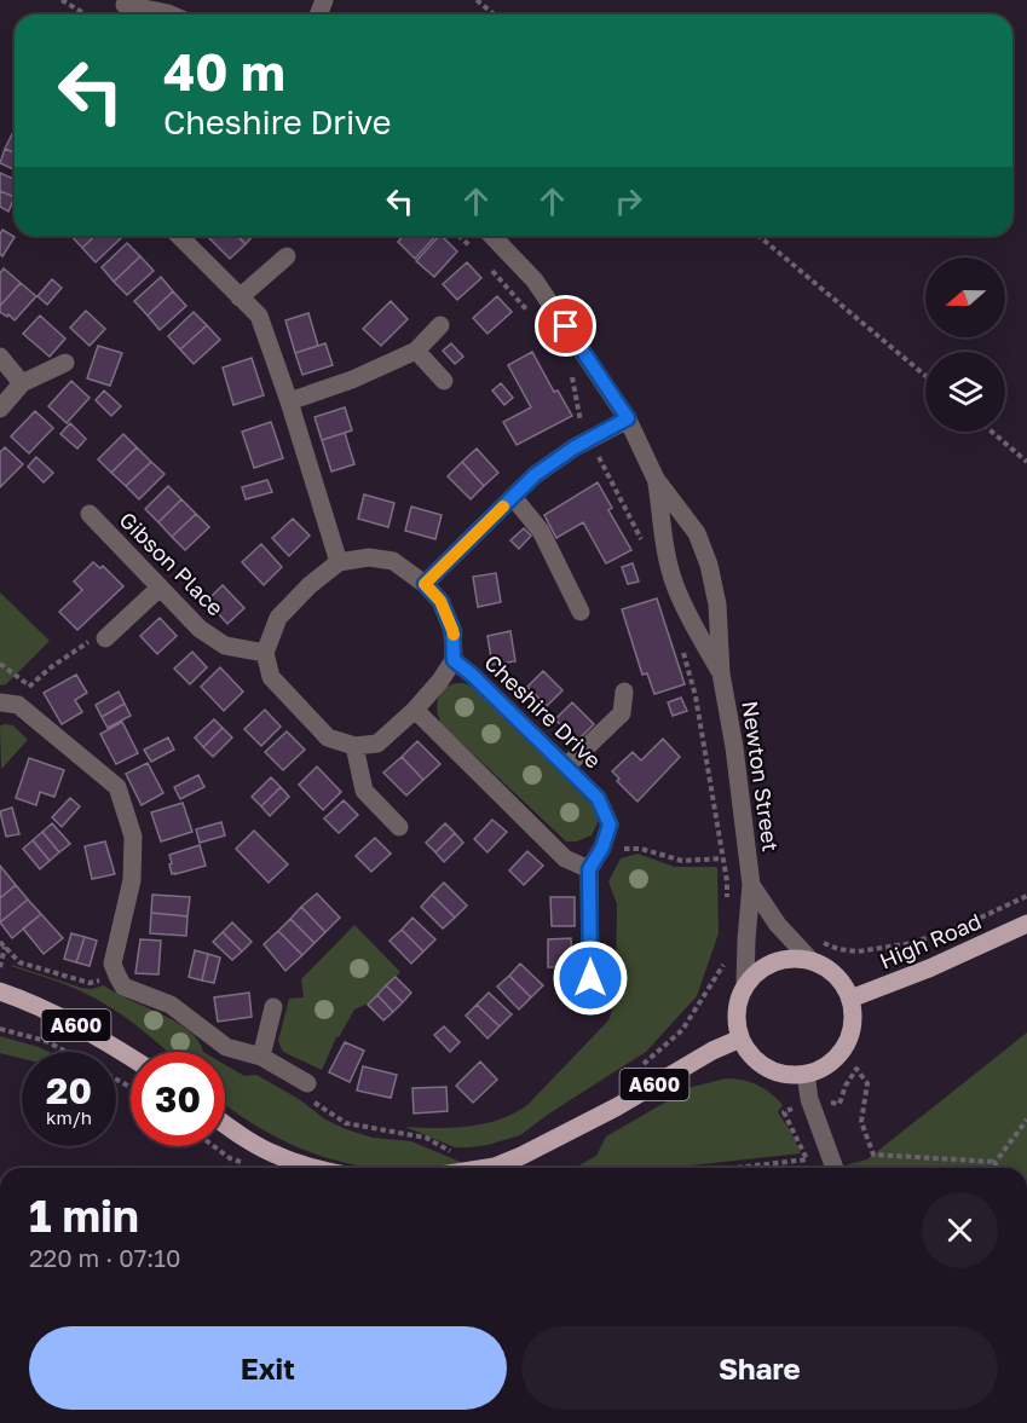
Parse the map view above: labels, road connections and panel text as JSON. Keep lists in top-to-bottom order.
{
  "streets": {
    "main road": ["High Road", "A600"],
    "street": ["Gibson Place", "Cheshire Drive", "Newton Street"]
  },
  "crossings": [
    ["Gibson Place", "Cheshire Drive"],
    ["High Road", "A600"]
  ],
  "north": "left",
  "page": {
    "turn": ["40 m", "Cheshire Drive"],
    "speed": "20 km/h",
    "limit": "30",
    "heading": ["1 min", "220 m · 07:10"],
    "buttons": ["Exit", "Share"]
  }
}
